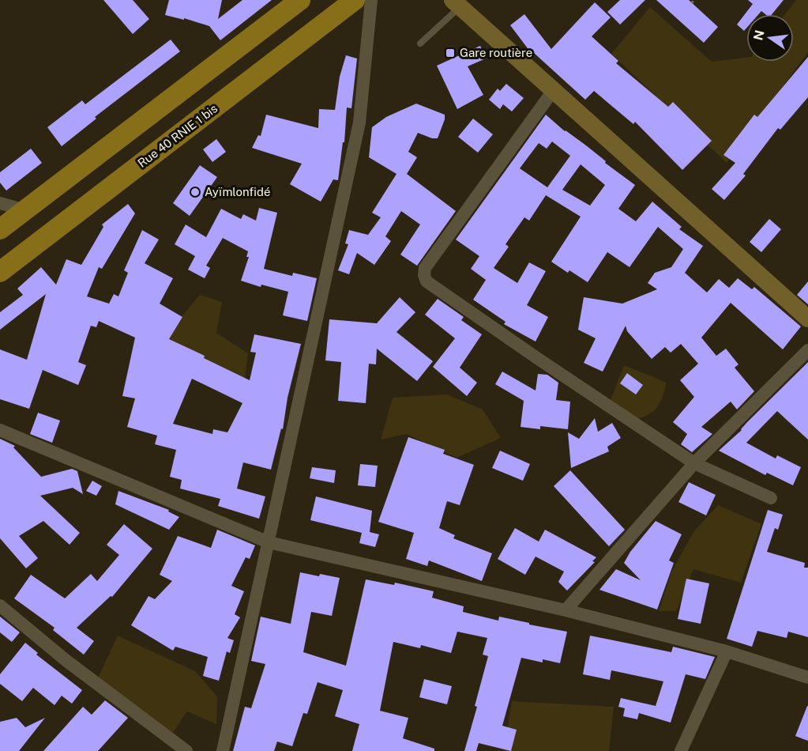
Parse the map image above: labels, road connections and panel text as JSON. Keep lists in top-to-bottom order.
{
  "streets": {
    "main road": ["Rue 40 RNIE 1 bis"]
  },
  "places": {
    "transit": ["Gare routière"],
    "other": ["Ayïmlonfidé"]
  },
  "north": "left"
}
